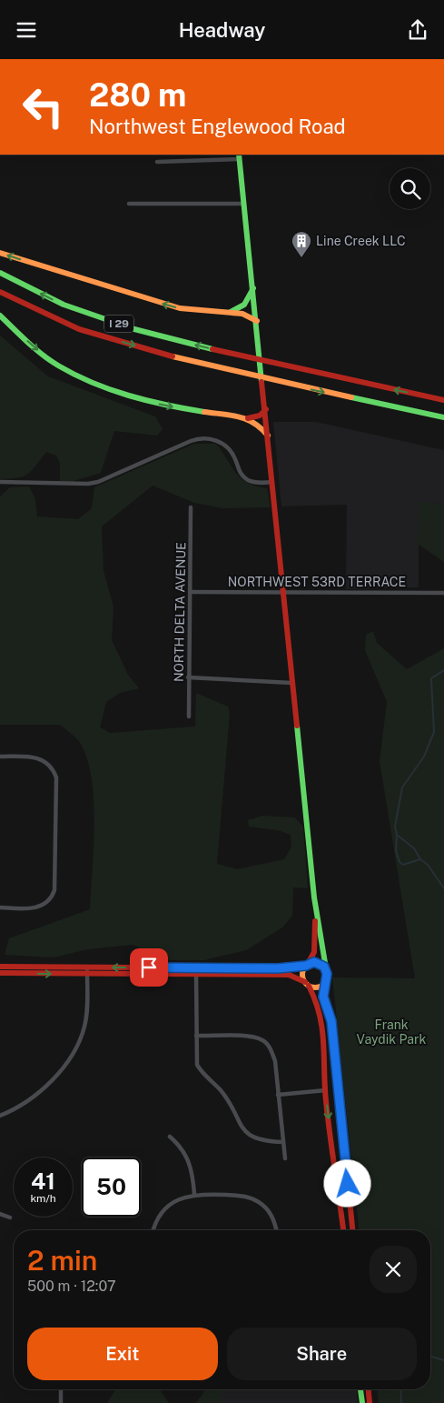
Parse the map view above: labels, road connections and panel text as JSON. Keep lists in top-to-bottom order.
{
  "streets": {
    "main road": ["I 29"],
    "street": ["NORTHWEST 53RD TERRACE", "NORTH DELTA AVENUE"]
  },
  "crossings": [
    ["NORTHWEST 53RD TERRACE", "NORTH DELTA AVENUE"]
  ],
  "parks": ["Frank Vaydik Park"],
  "places": {
    "building": ["Line Creek LLC"]
  },
  "page": {
    "header": "Headway",
    "turn": ["280 m", "Northwest Englewood Road"],
    "speed": "41 km/h",
    "limit": "50",
    "heading": ["2 min", "500 m · 12:07"],
    "buttons": ["Exit", "Share"]
  }
}
